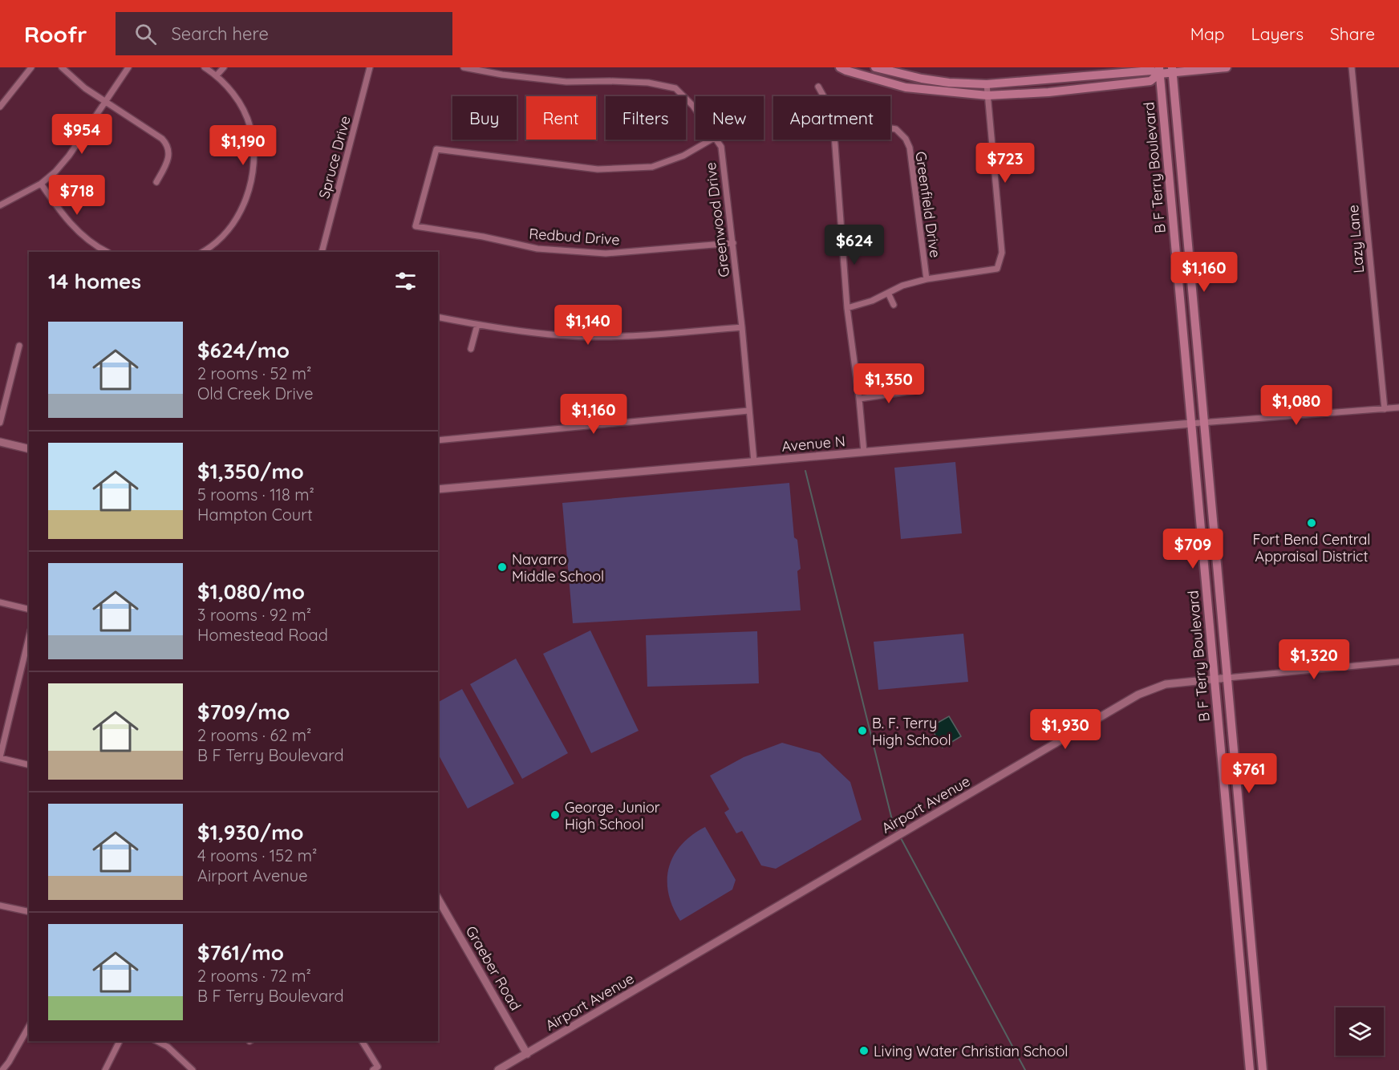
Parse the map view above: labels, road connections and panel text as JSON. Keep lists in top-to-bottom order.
{
  "streets": {
    "main road": ["B F Terry Boulevard"],
    "street": [
      "Spruce Drive",
      "Greenfield Drive",
      "Greenwood Drive",
      "Redbud Drive",
      "Lazy Lane",
      "Avenue N",
      "Airport Avenue",
      "Graeber Road"
    ]
  },
  "crossings": [
    ["B F Terry Boulevard", "Avenue N"],
    ["B F Terry Boulevard", "Airport Avenue"],
    ["Greenwood Drive", "Redbud Drive"],
    ["Greenwood Drive", "Avenue N"],
    ["Airport Avenue", "Graeber Road"]
  ],
  "places": [
    "Fort Bend Central Appraisal District",
    "Navarro Middle School",
    "B. F. Terry High School",
    "George Junior High School",
    "Living Water Christian School"
  ],
  "page": {
    "header": "Roofr",
    "search": "Search here",
    "nav": ["Map", "Layers", "Share"],
    "chip": [
      "Buy",
      "Rent",
      "Filters",
      "New",
      "Apartment"
    ],
    "price": [
      "$954",
      "$1,190",
      "$723",
      "$718",
      "$624",
      "$1,160",
      "$1,140",
      "$1,350",
      "$1,080",
      "$1,160",
      "$709",
      "$1,320",
      "$1,930",
      "$761"
    ],
    "heading": "14 homes",
    "list": [
      {
        "name": "$624/mo",
        "note": "2 rooms · 52 m² · Old Creek Drive"
      },
      {
        "name": "$1,350/mo",
        "note": "5 rooms · 118 m² · Hampton Court"
      },
      {
        "name": "$1,080/mo",
        "note": "3 rooms · 92 m² · Homestead Road"
      },
      {
        "name": "$709/mo",
        "note": "2 rooms · 62 m² · B F Terry Boulevard"
      },
      {
        "name": "$1,930/mo",
        "note": "4 rooms · 152 m² · Airport Avenue"
      },
      {
        "name": "$761/mo",
        "note": "2 rooms · 72 m² · B F Terry Boulevard"
      }
    ]
  }
}
